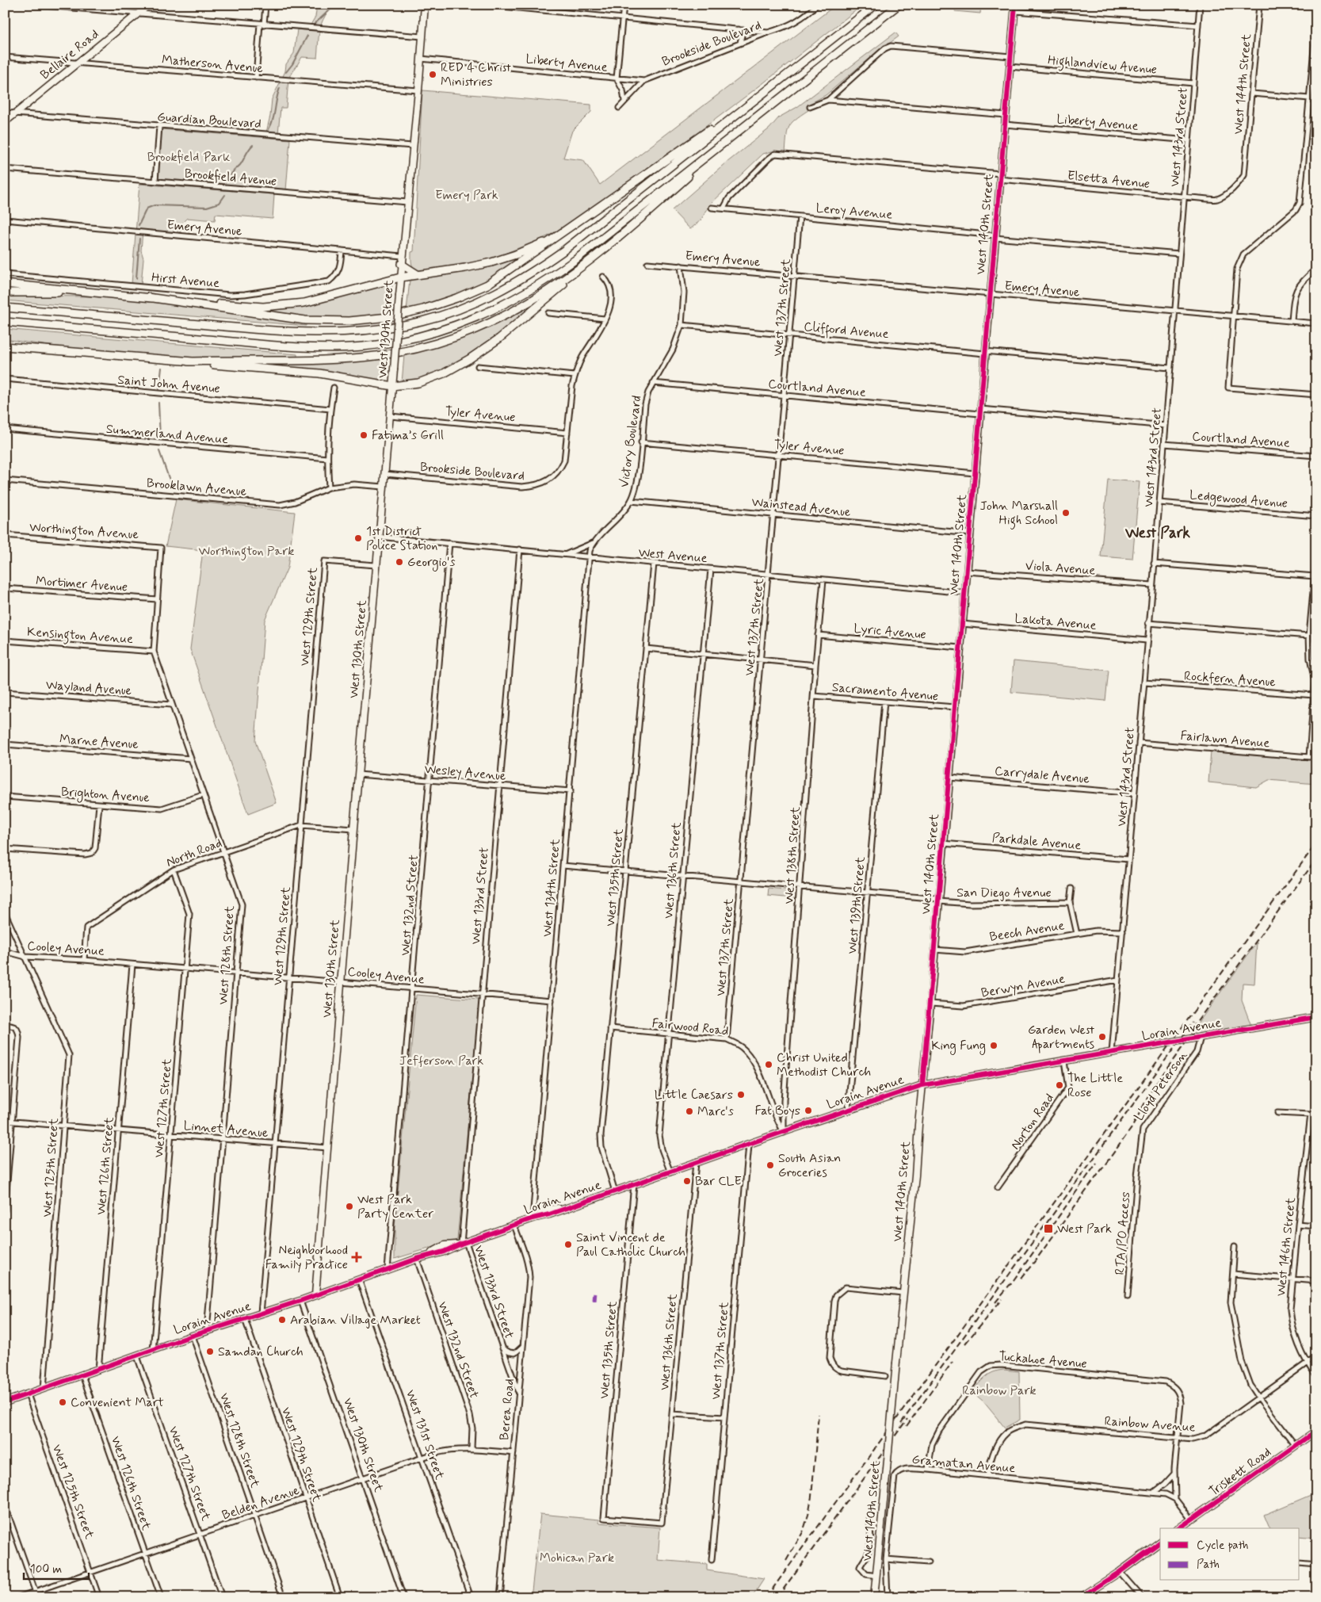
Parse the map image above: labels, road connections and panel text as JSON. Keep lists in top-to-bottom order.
{
  "streets": {
    "main road": [
      "Bellaire Road",
      "West 140th Street",
      "West 130th Street",
      "Lorain Avenue",
      "Triskett Road"
    ],
    "street": [
      "Brookside Boulevard",
      "Liberty Avenue",
      "Matherson Avenue",
      "Highlandview Avenue",
      "West 144th Street",
      "Guardian Boulevard",
      "West 143rd Street",
      "Brookfield Avenue",
      "Elsetta Avenue",
      "Leroy Avenue",
      "Emery Avenue",
      "Hirst Avenue",
      "West 137th Street",
      "Clifford Avenue",
      "Saint John Avenue",
      "Courtland Avenue",
      "Tyler Avenue",
      "Summerland Avenue",
      "Victory Boulevard",
      "Brooklawn Avenue",
      "Ledgewood Avenue",
      "Wainstead Avenue",
      "Worthington Avenue",
      "West Avenue",
      "Viola Avenue",
      "Mortimer Avenue",
      "West 129th Street",
      "Lakota Avenue",
      "Lyric Avenue",
      "Kensington Avenue",
      "Rockfern Avenue",
      "Wayland Avenue",
      "Sacramento Avenue",
      "Fairlawn Avenue",
      "Marne Avenue",
      "Wesley Avenue",
      "Carrydale Avenue",
      "Brighton Avenue",
      "Parkdale Avenue",
      "North Road",
      "West 138th Street",
      "West 136th Street",
      "West 135th Street",
      "West 134th Street",
      "San Diego Avenue",
      "West 133rd Street",
      "West 132nd Street",
      "West 139th Street",
      "Beech Avenue",
      "Cooley Avenue",
      "West 128th Street",
      "Berwyn Avenue",
      "Fairwood Road",
      "Lloyd Peterson",
      "West 127th Street",
      "Norton Road",
      "Linnet Avenue",
      "West 126th Street",
      "West 125th Street",
      "RTA/PO Access",
      "West 146th Street",
      "Tuckahoe Avenue",
      "Berea Road",
      "Rainbow Avenue",
      "West 131st Street",
      "Gramatan Avenue",
      "Belden Avenue"
    ]
  },
  "crossings": [
    ["Brookside Boulevard", "Liberty Avenue"],
    ["Brookside Boulevard", "West 130th Street"],
    ["Brookside Boulevard", "Tyler Avenue"],
    ["Bellaire Road", "Matherson Avenue"],
    ["Bellaire Road", "Guardian Boulevard"],
    ["Liberty Avenue", "West 143rd Street"],
    ["Liberty Avenue", "West 140th Street"],
    ["Liberty Avenue", "West 130th Street"],
    ["Matherson Avenue", "West 130th Street"],
    ["Highlandview Avenue", "West 143rd Street"],
    ["Highlandview Avenue", "West 140th Street"],
    ["West 144th Street", "Elsetta Avenue"],
    ["Guardian Boulevard", "West 130th Street"],
    ["West 143rd Street", "Elsetta Avenue"],
    ["West 143rd Street", "Leroy Avenue"],
    ["West 143rd Street", "Emery Avenue"],
    ["West 143rd Street", "Clifford Avenue"],
    ["West 143rd Street", "Courtland Avenue"],
    ["West 143rd Street", "Ledgewood Avenue"],
    ["West 143rd Street", "Viola Avenue"],
    ["West 143rd Street", "Lakota Avenue"],
    ["West 143rd Street", "Rockfern Avenue"],
    ["West 143rd Street", "Fairlawn Avenue"],
    ["West 143rd Street", "Carrydale Avenue"],
    ["West 143rd Street", "Parkdale Avenue"],
    ["West 143rd Street", "Beech Avenue"],
    ["West 143rd Street", "Berwyn Avenue"],
    ["West 143rd Street", "Lorain Avenue"],
    ["Brookfield Avenue", "West 130th Street"],
    ["Elsetta Avenue", "Leroy Avenue"],
    ["Elsetta Avenue", "West 140th Street"],
    ["Leroy Avenue", "West 140th Street"],
    ["Leroy Avenue", "West 137th Street"],
    ["West 140th Street", "Emery Avenue"],
    ["West 140th Street", "Clifford Avenue"],
    ["West 140th Street", "Courtland Avenue"],
    ["West 140th Street", "Tyler Avenue"],
    ["West 140th Street", "Wainstead Avenue"],
    ["West 140th Street", "West Avenue"],
    ["West 140th Street", "Viola Avenue"],
    ["West 140th Street", "Lakota Avenue"],
    ["West 140th Street", "Lyric Avenue"],
    ["West 140th Street", "Sacramento Avenue"],
    ["West 140th Street", "Carrydale Avenue"],
    ["West 140th Street", "Parkdale Avenue"],
    ["West 140th Street", "San Diego Avenue"],
    ["West 140th Street", "Beech Avenue"],
    ["West 140th Street", "Berwyn Avenue"],
    ["West 140th Street", "Lorain Avenue"],
    ["Emery Avenue", "Hirst Avenue"],
    ["Emery Avenue", "West 137th Street"],
    ["Emery Avenue", "West 130th Street"],
    ["Emery Avenue", "Victory Boulevard"],
    ["West 137th Street", "Clifford Avenue"],
    ["West 137th Street", "Courtland Avenue"],
    ["West 137th Street", "Tyler Avenue"],
    ["West 137th Street", "Wainstead Avenue"],
    ["West 137th Street", "West Avenue"],
    ["West 137th Street", "San Diego Avenue"],
    ["West 137th Street", "Fairwood Road"],
    ["West 137th Street", "Lorain Avenue"],
    ["West 130th Street", "Tyler Avenue"],
    ["West 130th Street", "Brooklawn Avenue"],
    ["West 130th Street", "West Avenue"],
    ["West 130th Street", "West 129th Street"],
    ["West 130th Street", "Wesley Avenue"],
    ["West 130th Street", "North Road"],
    ["West 130th Street", "Cooley Avenue"],
    ["West 130th Street", "Lorain Avenue"],
    ["West 130th Street", "Linnet Avenue"],
    ["West 130th Street", "Belden Avenue"],
    ["Clifford Avenue", "Victory Boulevard"],
    ["Courtland Avenue", "Victory Boulevard"],
    ["Tyler Avenue", "Victory Boulevard"],
    ["Victory Boulevard", "Wainstead Avenue"],
    ["Victory Boulevard", "West Avenue"],
    ["Worthington Avenue", "West 128th Street"],
    ["West Avenue", "West 138th Street"],
    ["West Avenue", "West 136th Street"],
    ["West Avenue", "West 135th Street"],
    ["West Avenue", "West 134th Street"],
    ["West Avenue", "West 133rd Street"],
    ["West Avenue", "West 132nd Street"],
    ["Mortimer Avenue", "West 128th Street"],
    ["West 129th Street", "North Road"],
    ["West 129th Street", "Cooley Avenue"],
    ["West 129th Street", "Lorain Avenue"],
    ["West 129th Street", "Linnet Avenue"],
    ["West 129th Street", "Belden Avenue"],
    ["Lyric Avenue", "West 138th Street"],
    ["Kensington Avenue", "West 128th Street"],
    ["Rockfern Avenue", "Fairlawn Avenue"],
    ["Wayland Avenue", "West 128th Street"],
    ["Sacramento Avenue", "West 138th Street"],
    ["Sacramento Avenue", "West 139th Street"],
    ["Marne Avenue", "West 128th Street"],
    ["Wesley Avenue", "West 134th Street"],
    ["Wesley Avenue", "West 133rd Street"],
    ["Wesley Avenue", "West 132nd Street"],
    ["Brighton Avenue", "West 128th Street"],
    ["North Road", "Cooley Avenue"],
    ["North Road", "West 128th Street"],
    ["North Road", "West 127th Street"],
    ["West 138th Street", "San Diego Avenue"],
    ["West 138th Street", "Fairwood Road"],
    ["West 138th Street", "Lorain Avenue"],
    ["West 136th Street", "West 135th Street"],
    ["West 136th Street", "San Diego Avenue"],
    ["West 136th Street", "Fairwood Road"],
    ["West 136th Street", "Lorain Avenue"],
    ["West 135th Street", "San Diego Avenue"],
    ["West 135th Street", "Fairwood Road"],
    ["West 135th Street", "Lorain Avenue"],
    ["West 134th Street", "San Diego Avenue"],
    ["West 134th Street", "Cooley Avenue"],
    ["West 134th Street", "Lorain Avenue"],
    ["San Diego Avenue", "West 139th Street"],
    ["West 133rd Street", "Cooley Avenue"],
    ["West 133rd Street", "Lorain Avenue"],
    ["West 133rd Street", "Berea Road"],
    ["West 132nd Street", "Cooley Avenue"],
    ["West 132nd Street", "Lorain Avenue"],
    ["West 132nd Street", "Belden Avenue"],
    ["West 139th Street", "Lorain Avenue"],
    ["Cooley Avenue", "West 128th Street"],
    ["Cooley Avenue", "West 127th Street"],
    ["Cooley Avenue", "West 126th Street"],
    ["Cooley Avenue", "West 125th Street"],
    ["West 128th Street", "Lorain Avenue"],
    ["West 128th Street", "Linnet Avenue"],
    ["West 128th Street", "Belden Avenue"],
    ["Fairwood Road", "Lorain Avenue"],
    ["Lorain Avenue", "Lloyd Peterson"],
    ["Lorain Avenue", "West 127th Street"],
    ["Lorain Avenue", "Norton Road"],
    ["Lorain Avenue", "West 126th Street"],
    ["Lorain Avenue", "West 125th Street"],
    ["Lorain Avenue", "Berea Road"],
    ["Lorain Avenue", "West 131st Street"],
    ["Lloyd Peterson", "RTA/PO Access"],
    ["West 127th Street", "Linnet Avenue"],
    ["West 127th Street", "Belden Avenue"],
    ["Linnet Avenue", "West 126th Street"],
    ["Linnet Avenue", "West 125th Street"],
    ["West 126th Street", "Belden Avenue"],
    ["West 125th Street", "Belden Avenue"],
    ["West 146th Street", "Rainbow Avenue"],
    ["Tuckahoe Avenue", "Rainbow Avenue"],
    ["Tuckahoe Avenue", "Gramatan Avenue"],
    ["Berea Road", "Belden Avenue"],
    ["Rainbow Avenue", "Gramatan Avenue"],
    ["West 131st Street", "Belden Avenue"]
  ],
  "districts": ["West Park"],
  "parks": [
    "Brookfield Park",
    "Emery Park",
    "Worthington Park",
    "Jefferson Park",
    "Rainbow Park",
    "Mohican Park"
  ],
  "places": {
    "other": [
      "RED 4 Christ Ministries",
      "Fatima’s Grill",
      "John Marshall High School",
      "1st District Police Station",
      "Georgio's",
      "Garden West Apartments",
      "King Fung",
      "Christ United Methodist Church",
      "The Little Rose",
      "Little Caesars",
      "Fat Boys",
      "Marc's",
      "South Asian Groceries",
      "Bar CLE",
      "West Park Party Center",
      "Saint Vincent de Paul Catholic Church",
      "Arabian Village Market",
      "Samdan Church",
      "Convenient Mart"
    ],
    "transit": ["West Park"],
    "health": ["Neighborhood Family Practice"]
  },
  "legend": ["Cycle path", "Path"],
  "scale_bar": "100 m"
}
